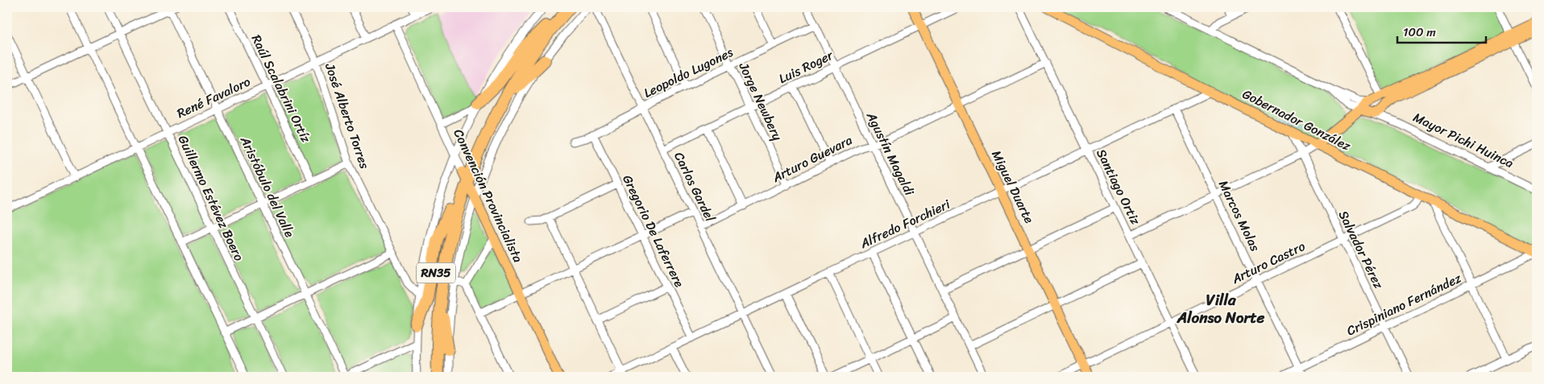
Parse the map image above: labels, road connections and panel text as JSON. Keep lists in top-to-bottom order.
{
  "streets": {
    "highway": ["RN35"],
    "main road": [
      "Gobernador González",
      "Mayor Pichi Huinca",
      "Miguel Duarte",
      "Convención Provincialista"
    ],
    "street": [
      "Luis Roger",
      "Leopoldo Lugones",
      "Raúl Scalabrini Ortíz",
      "René Favaloro",
      "Jorge Newbery",
      "José Alberto Torres",
      "Agustín Magaldi",
      "Arturo Guevara",
      "Aristóbulo del Valle",
      "Carlos Gardel",
      "Santiago Ortiz",
      "Guillermo Estévez Boero",
      "Marcos Molas",
      "Alfredo Forchieri",
      "Gregorio De Laferrere",
      "Salvador Pérez",
      "Arturo Castro",
      "Crispiniano Fernández"
    ]
  },
  "crossings": [
    ["Luis Roger", "Jorge Newbery"],
    ["Luis Roger", "Agustín Magaldi"],
    ["Luis Roger", "Carlos Gardel"],
    ["Luis Roger", "Miguel Duarte"],
    ["Leopoldo Lugones", "Jorge Newbery"],
    ["Leopoldo Lugones", "Agustín Magaldi"],
    ["Leopoldo Lugones", "Carlos Gardel"],
    ["Leopoldo Lugones", "Gregorio De Laferrere"],
    ["Raúl Scalabrini Ortíz", "René Favaloro"],
    ["René Favaloro", "José Alberto Torres"],
    ["René Favaloro", "Aristóbulo del Valle"],
    ["René Favaloro", "Convención Provincialista"],
    ["René Favaloro", "Guillermo Estévez Boero"],
    ["Jorge Newbery", "Arturo Guevara"],
    ["Gobernador González", "Alfredo Forchieri"],
    ["Gobernador González", "Salvador Pérez"],
    ["Gobernador González", "Arturo Castro"],
    ["Gobernador González", "Crispiniano Fernández"],
    ["Agustín Magaldi", "Arturo Guevara"],
    ["Agustín Magaldi", "Alfredo Forchieri"],
    ["Arturo Guevara", "Carlos Gardel"],
    ["Arturo Guevara", "Miguel Duarte"],
    ["Arturo Guevara", "Santiago Ortiz"],
    ["Carlos Gardel", "Alfredo Forchieri"],
    ["Miguel Duarte", "Alfredo Forchieri"],
    ["Miguel Duarte", "Arturo Castro"],
    ["Santiago Ortiz", "Alfredo Forchieri"],
    ["Santiago Ortiz", "Arturo Castro"],
    ["Convención Provincialista", "RN35"],
    ["Marcos Molas", "Alfredo Forchieri"],
    ["Marcos Molas", "Arturo Castro"],
    ["Marcos Molas", "Crispiniano Fernández"],
    ["Alfredo Forchieri", "Gregorio De Laferrere"],
    ["Salvador Pérez", "Arturo Castro"],
    ["Salvador Pérez", "Crispiniano Fernández"]
  ],
  "districts": ["Villa Alonso Norte"],
  "scale_bar": "100 m"
}
